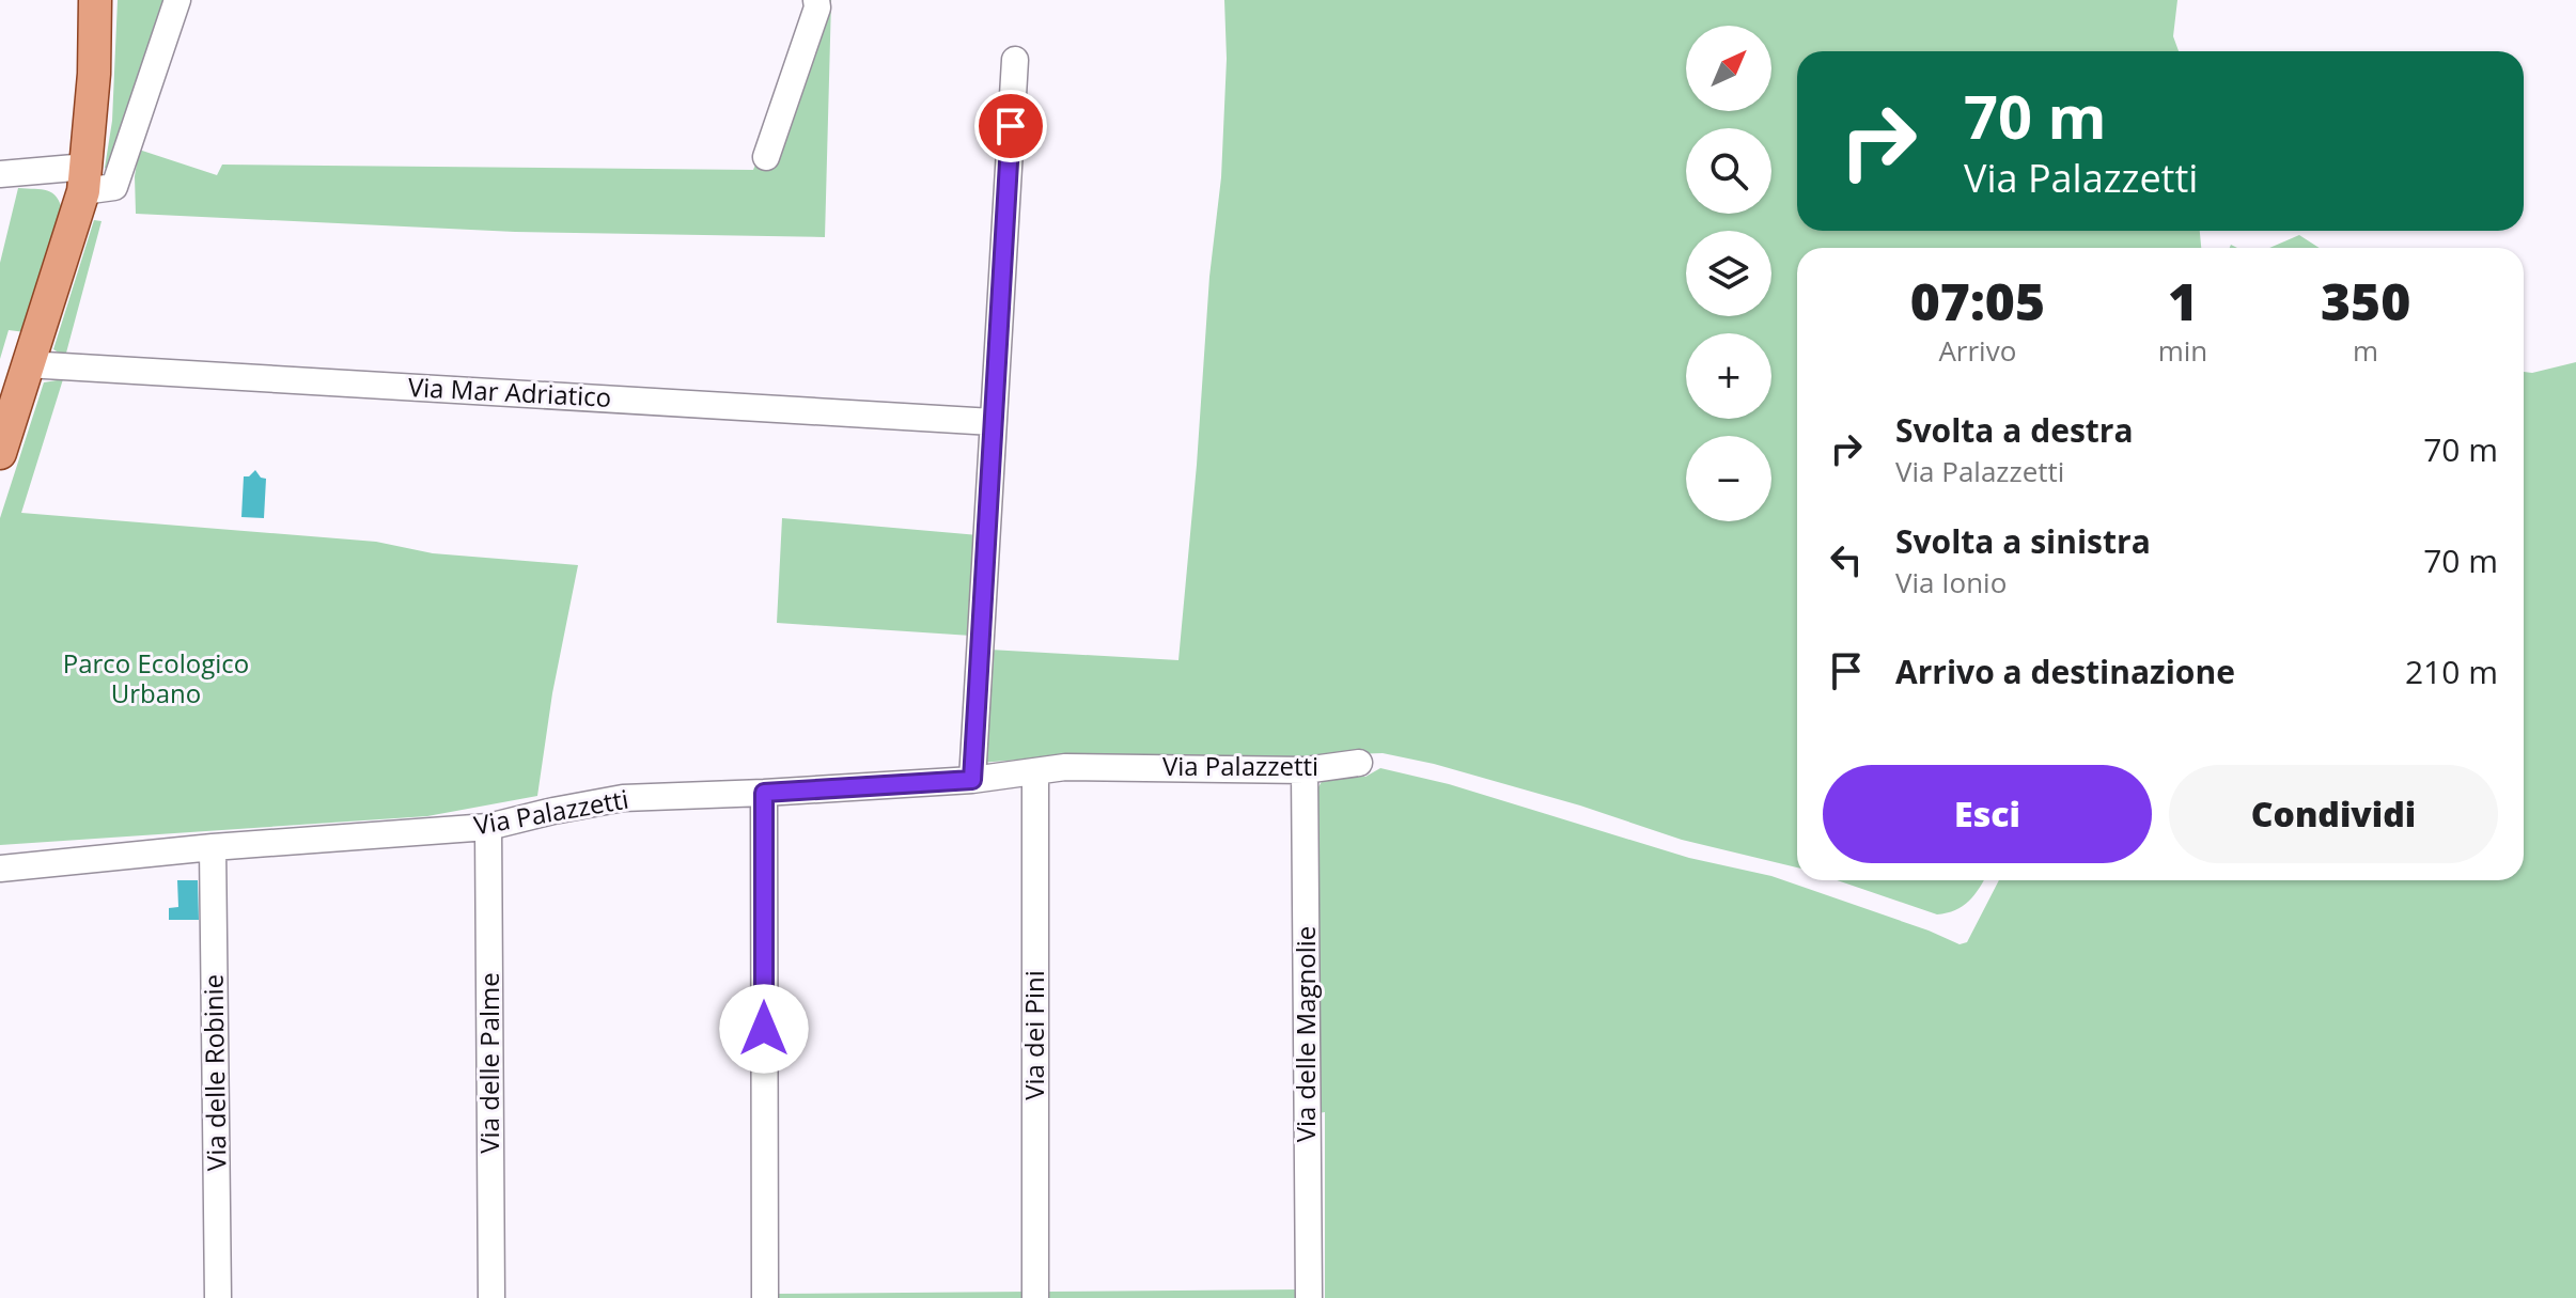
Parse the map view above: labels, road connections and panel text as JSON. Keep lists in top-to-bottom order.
{
  "streets": {
    "street": [
      "Via Mar Adriatico",
      "Via Palazzetti",
      "Via delle Magnolie",
      "Via dei Pini",
      "Via delle Palme",
      "Via delle Robinie"
    ]
  },
  "crossings": [
    ["Via Palazzetti", "Via delle Magnolie"],
    ["Via Palazzetti", "Via dei Pini"],
    ["Via Palazzetti", "Via delle Palme"],
    ["Via Palazzetti", "Via delle Robinie"]
  ],
  "parks": ["Parco Ecologico Urbano"],
  "north": "top right",
  "page": {
    "map_buttons": ["+", "−"],
    "turn": ["70 m", "Via Palazzetti"],
    "eta": [
      "07:05",
      "Arrivo",
      "1",
      "min",
      "350",
      "m"
    ],
    "list": [
      {
        "name": "Svolta a destra",
        "note": "Via Palazzetti",
        "value": "70 m"
      },
      {
        "name": "Svolta a sinistra",
        "note": "Via Ionio",
        "value": "70 m"
      },
      {
        "name": "Arrivo a destinazione",
        "value": "210 m"
      }
    ],
    "buttons": ["Esci", "Condividi"]
  }
}
